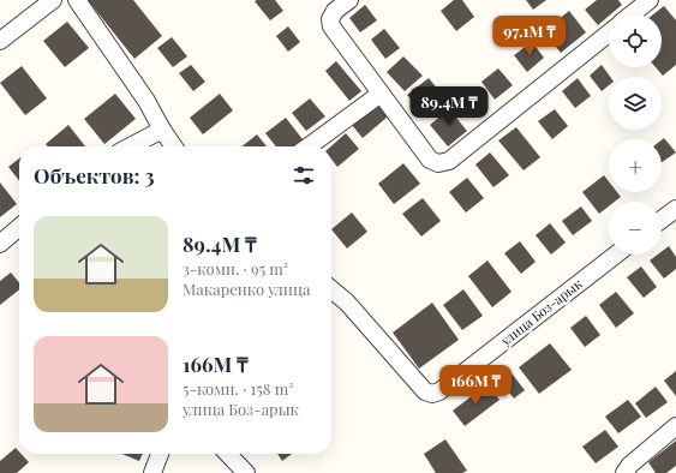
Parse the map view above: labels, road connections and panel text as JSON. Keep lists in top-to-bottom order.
{
  "streets": {
    "street": ["улица Боз-арык"]
  },
  "page": {
    "map_buttons": ["+", "−"],
    "price": ["97.1M ₸", "89.4M ₸", "166M ₸"],
    "heading": "Объектов: 3",
    "list": [
      {
        "name": "89.4M ₸",
        "note": "3-комн. · 95 m² · Макаренко улица"
      },
      {
        "name": "166M ₸",
        "note": "5-комн. · 158 m² · улица Боз-арык"
      }
    ]
  }
}
